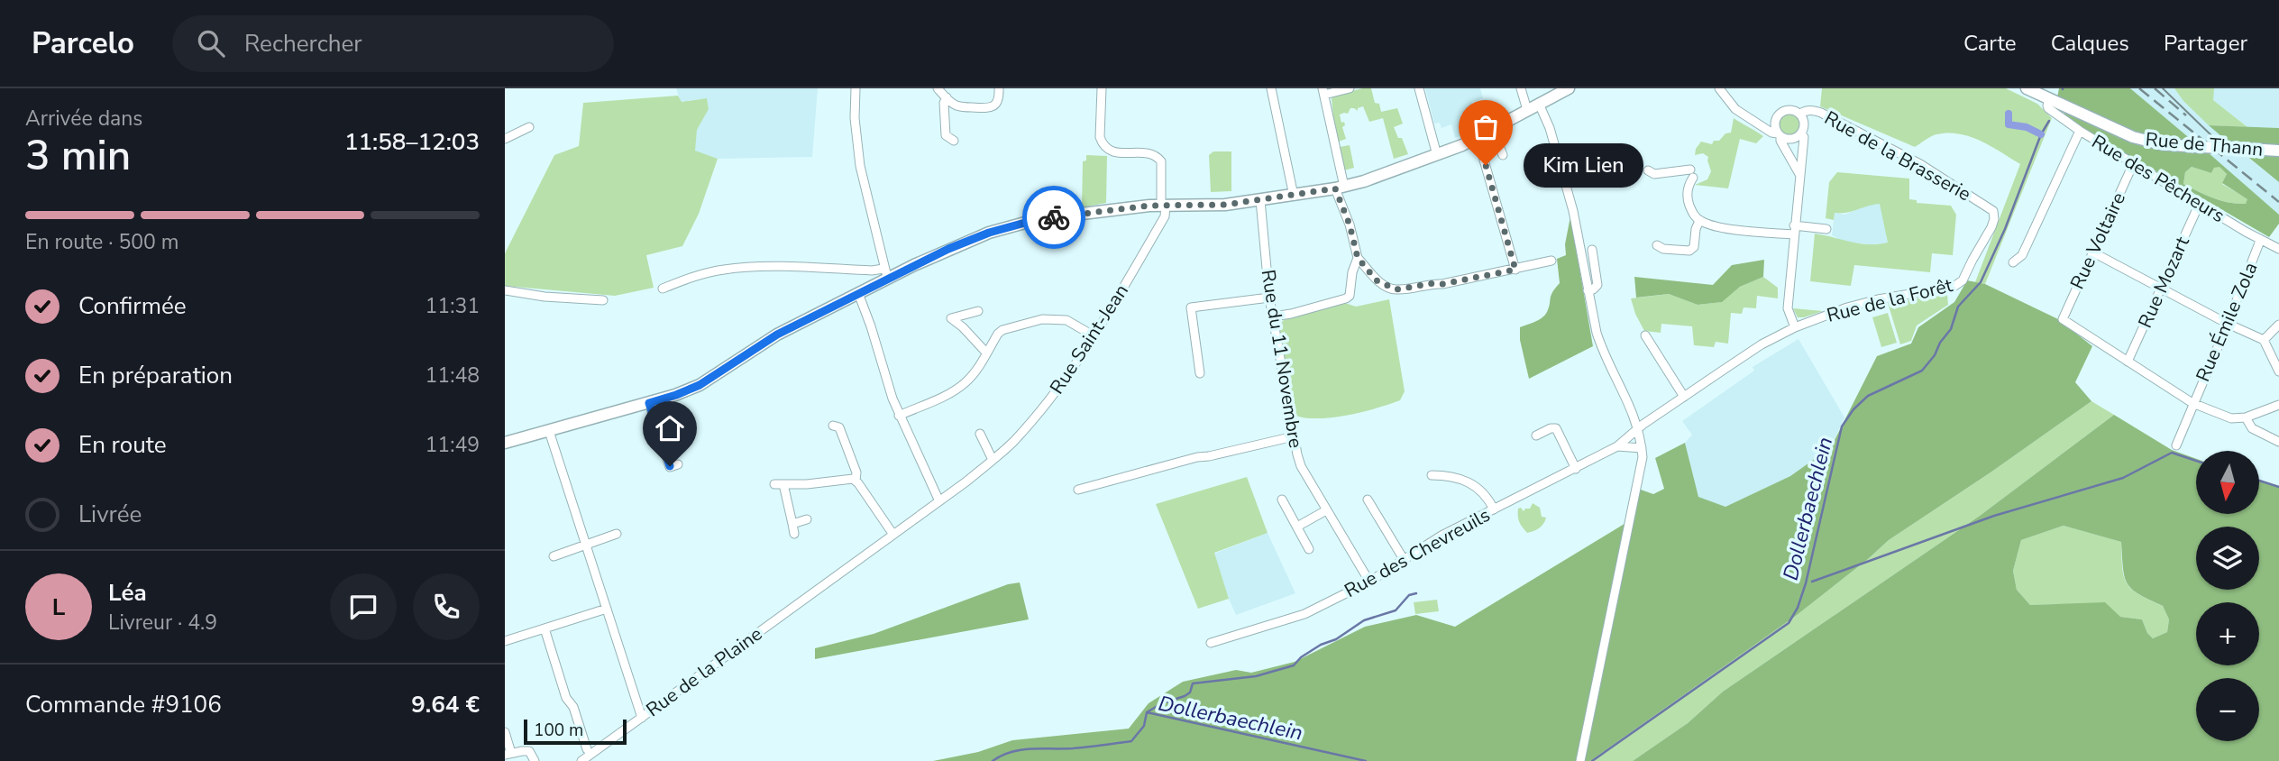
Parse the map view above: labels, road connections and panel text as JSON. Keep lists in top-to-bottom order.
{
  "streets": {
    "main road": ["Rue de Thann"],
    "street": [
      "Rue de la Brasserie",
      "Rue des Pêcheurs",
      "Rue Voltaire",
      "Rue Mozart",
      "Rue de la Forêt",
      "Rue Émile Zola",
      "Rue Saint-Jean",
      "Rue du 11 Novembre",
      "Rue des Chevreuils",
      "Rue de la Plaine"
    ]
  },
  "crossings": [
    ["Rue de Thann", "Rue des Pêcheurs"],
    ["Rue de la Brasserie", "Rue de la Forêt"],
    ["Rue des Pêcheurs", "Rue Voltaire"],
    ["Rue des Pêcheurs", "Rue Mozart"],
    ["Rue des Pêcheurs", "Rue Émile Zola"],
    ["Rue Voltaire", "Rue Mozart"],
    ["Rue de la Forêt", "Rue des Chevreuils"],
    ["Rue Saint-Jean", "Rue de la Plaine"],
    ["Rue du 11 Novembre", "Rue des Chevreuils"]
  ],
  "water": ["Dollerbaechlein"],
  "places": ["Kim Lien"],
  "scale_bar": "100 m",
  "north": "bottom",
  "page": {
    "header": "Parcelo",
    "search": "Rechercher",
    "nav": ["Carte", "Calques", "Partager"],
    "heading": ["3 min", "Arrivée dans", "11:58–12:03"],
    "panel": [
      "Léa",
      "Livreur · 4.9",
      "Commande #9106",
      "9.64 €"
    ],
    "bubble": "Kim Lien",
    "bar": "En route · 500 m",
    "list": [
      ["Confirmée", "11:31"],
      ["En préparation", "11:48"],
      ["En route", "11:49"],
      "Livrée"
    ],
    "map_buttons": ["+", "−"],
    "round": "L",
    "scale": "100 m"
  }
}
